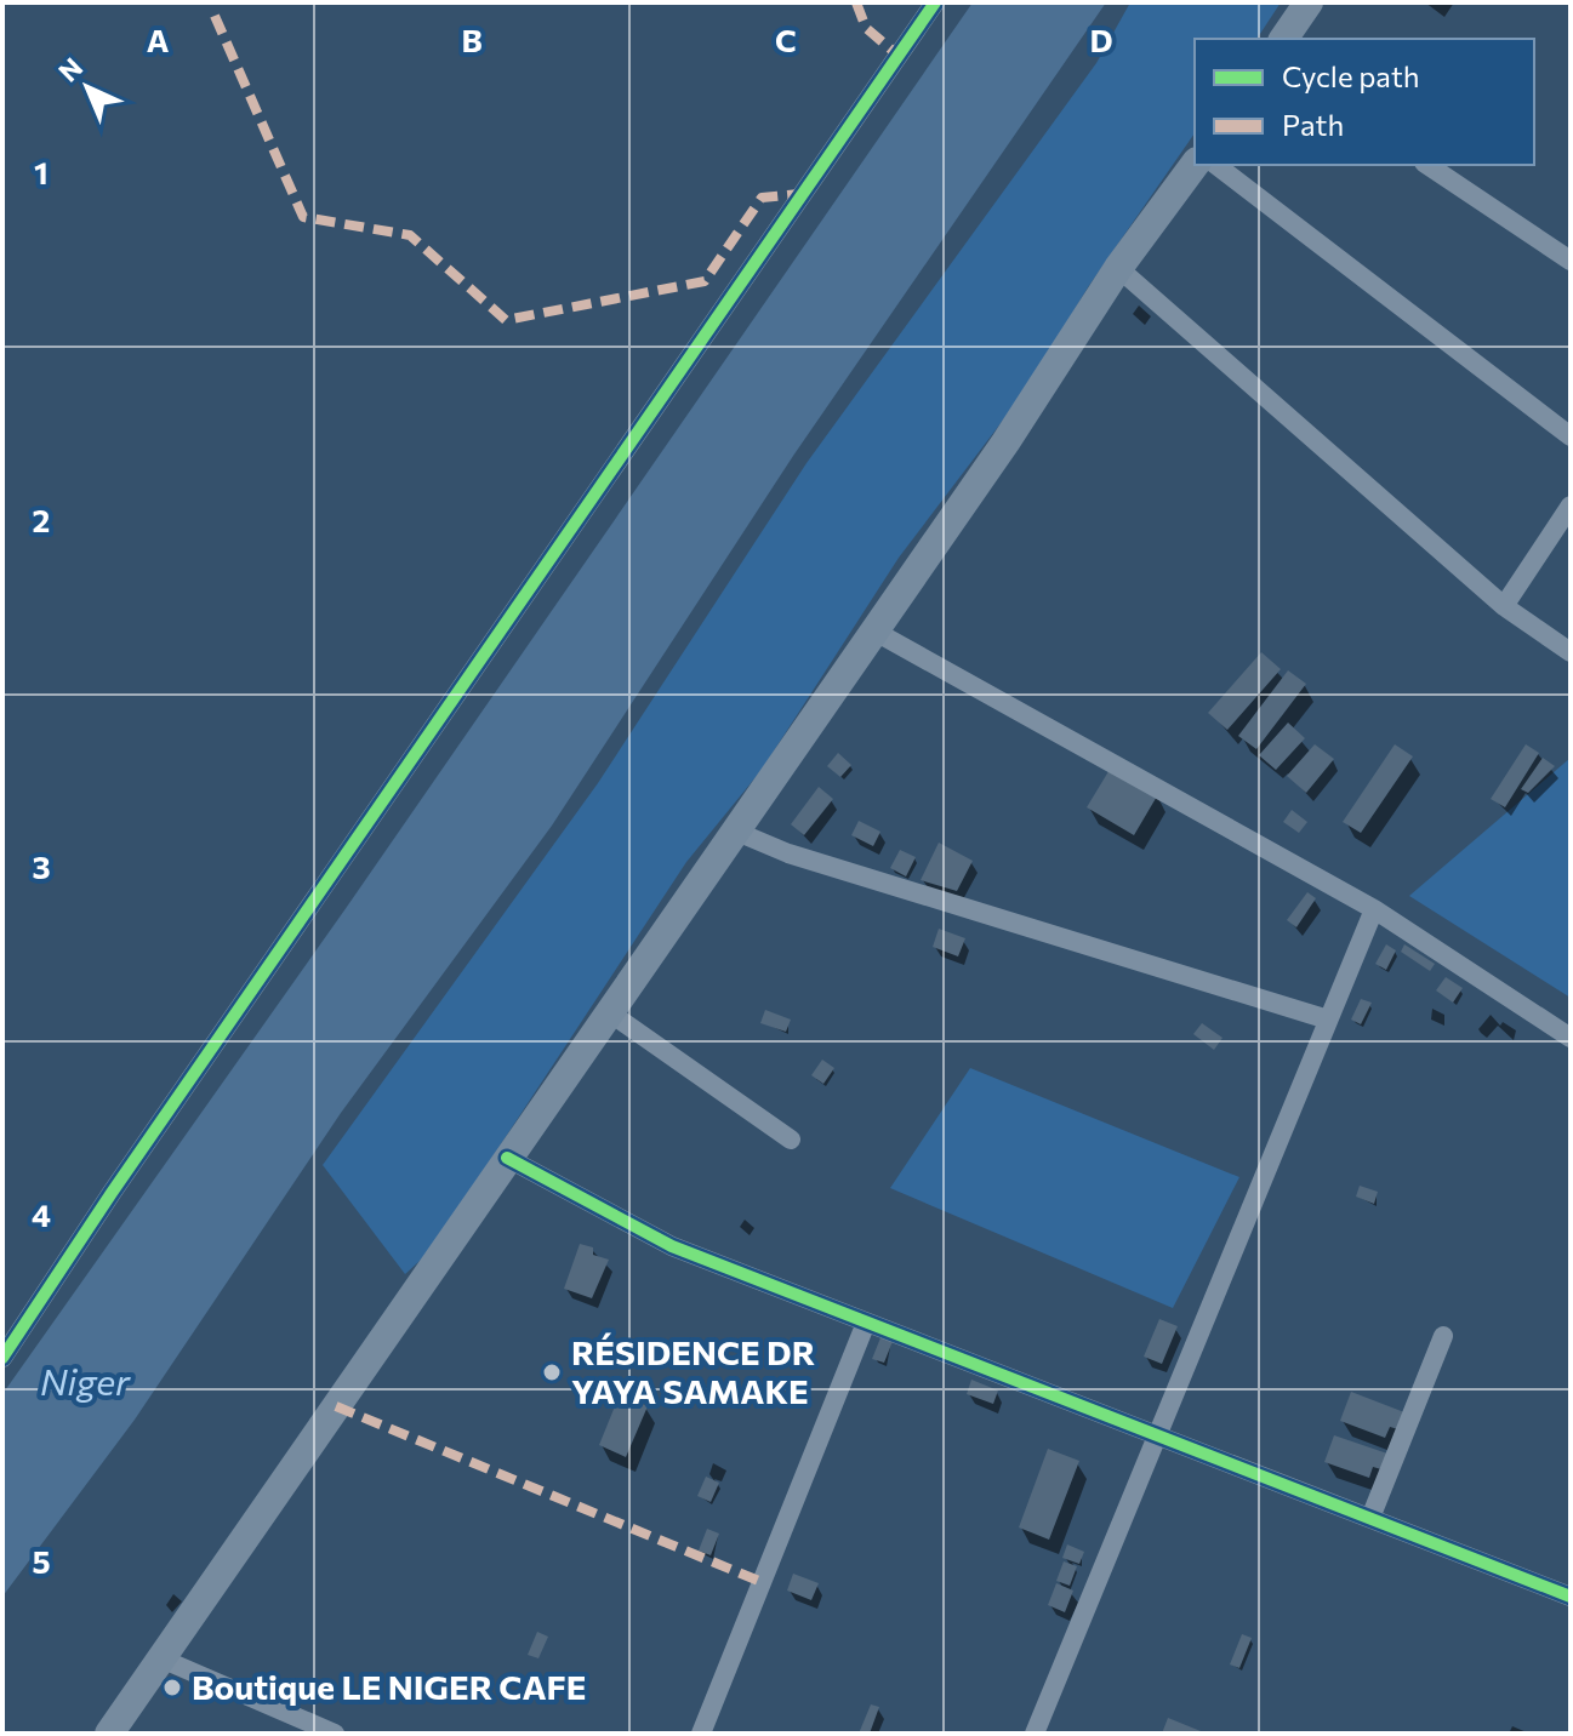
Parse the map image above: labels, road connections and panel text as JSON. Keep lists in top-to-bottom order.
{
  "water": ["Niger"],
  "places": ["RÉSIDENCE DR YAYA SAMAKE", "Boutique LE NIGER CAFE"],
  "legend": ["Cycle path", "Path"],
  "north": "top left",
  "grid": {
    "columns": [
      "A",
      "B",
      "C",
      "D"
    ],
    "rows": [
      "1",
      "2",
      "3",
      "4",
      "5"
    ]
  }
}
